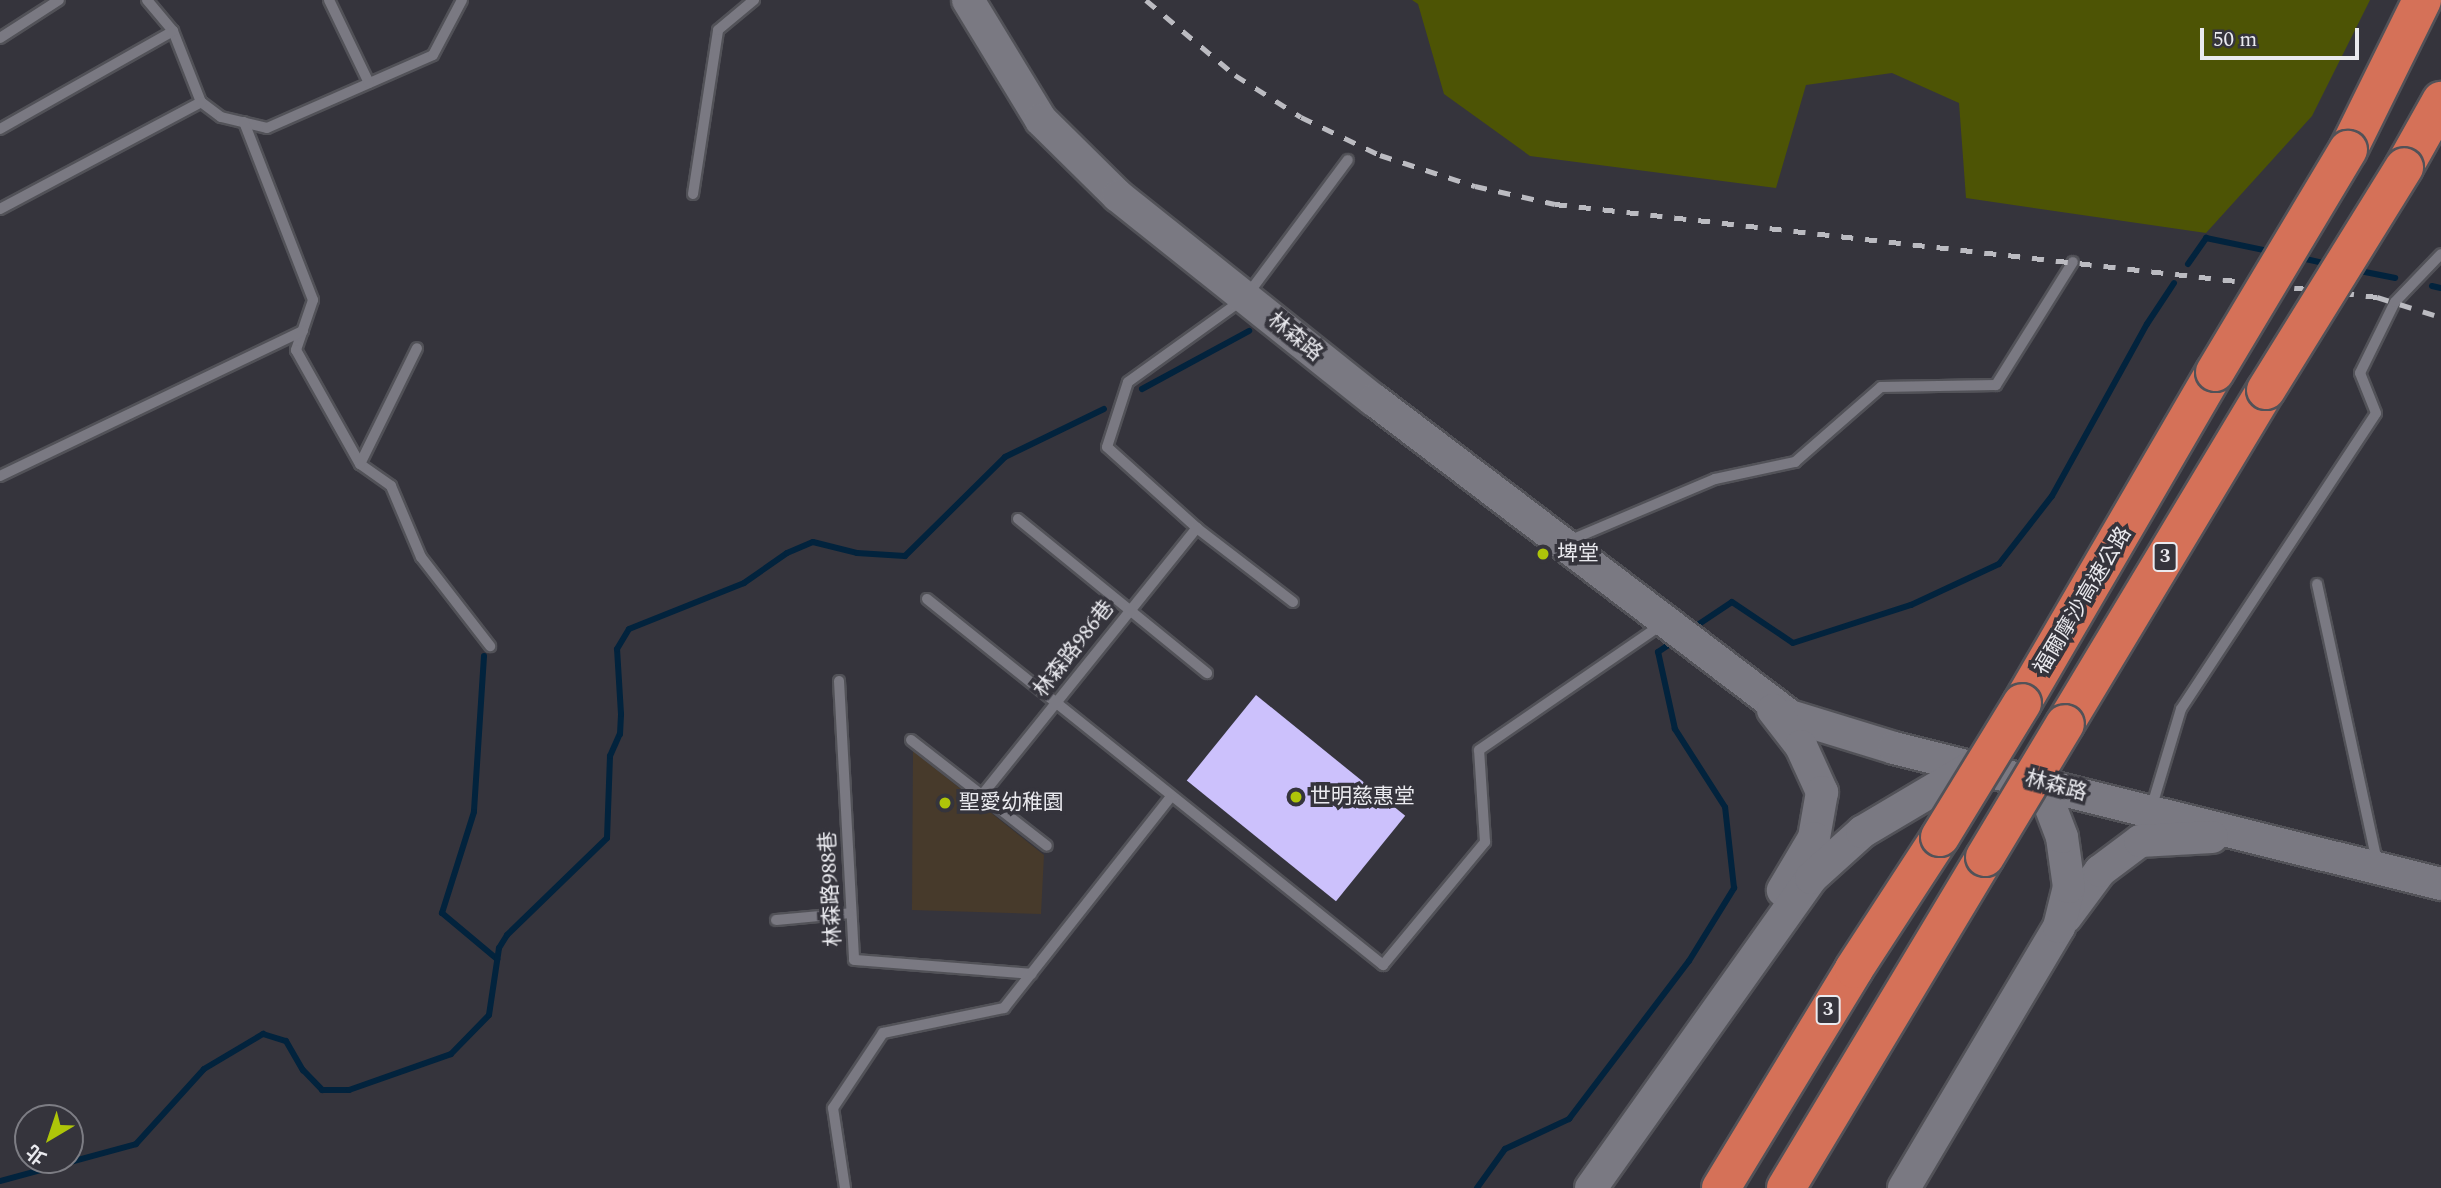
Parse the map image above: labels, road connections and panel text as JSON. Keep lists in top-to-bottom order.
{
  "streets": {
    "highway": ["3", "福爾摩沙高速公路"],
    "main road": ["林森路"],
    "lane": ["林森路986巷", "林森路988巷"]
  },
  "places": ["埤堂", "世明慈惠堂", "聖愛幼稚園"],
  "scale_bar": "50 m",
  "north": "bottom left"
}
